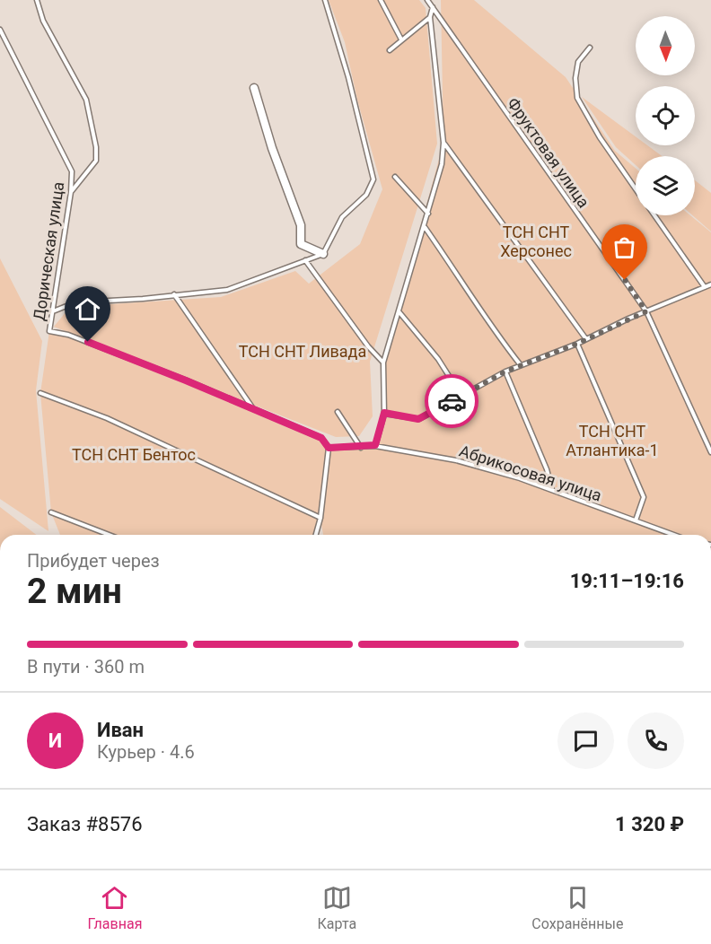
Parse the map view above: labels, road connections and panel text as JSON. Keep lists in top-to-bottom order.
{
  "streets": {
    "lane": ["Фруктовая улица", "Дорическая улица", "Абрикосовая улица"]
  },
  "parks": [
    "ТСН СНТ Херсонес",
    "ТСН СНТ Ливада",
    "ТСН СНТ Атлантика-1",
    "ТСН СНТ Бентос"
  ],
  "north": "bottom",
  "page": {
    "heading": ["2 мин", "Прибудет через", "19:11–19:16"],
    "panel": [
      "Иван",
      "Курьер · 4.6",
      "Заказ #8576",
      "1 320 ₽"
    ],
    "bar": "В пути · 360 m",
    "round": "И",
    "tabs": ["Главная", "Карта", "Сохранённые"]
  }
}
